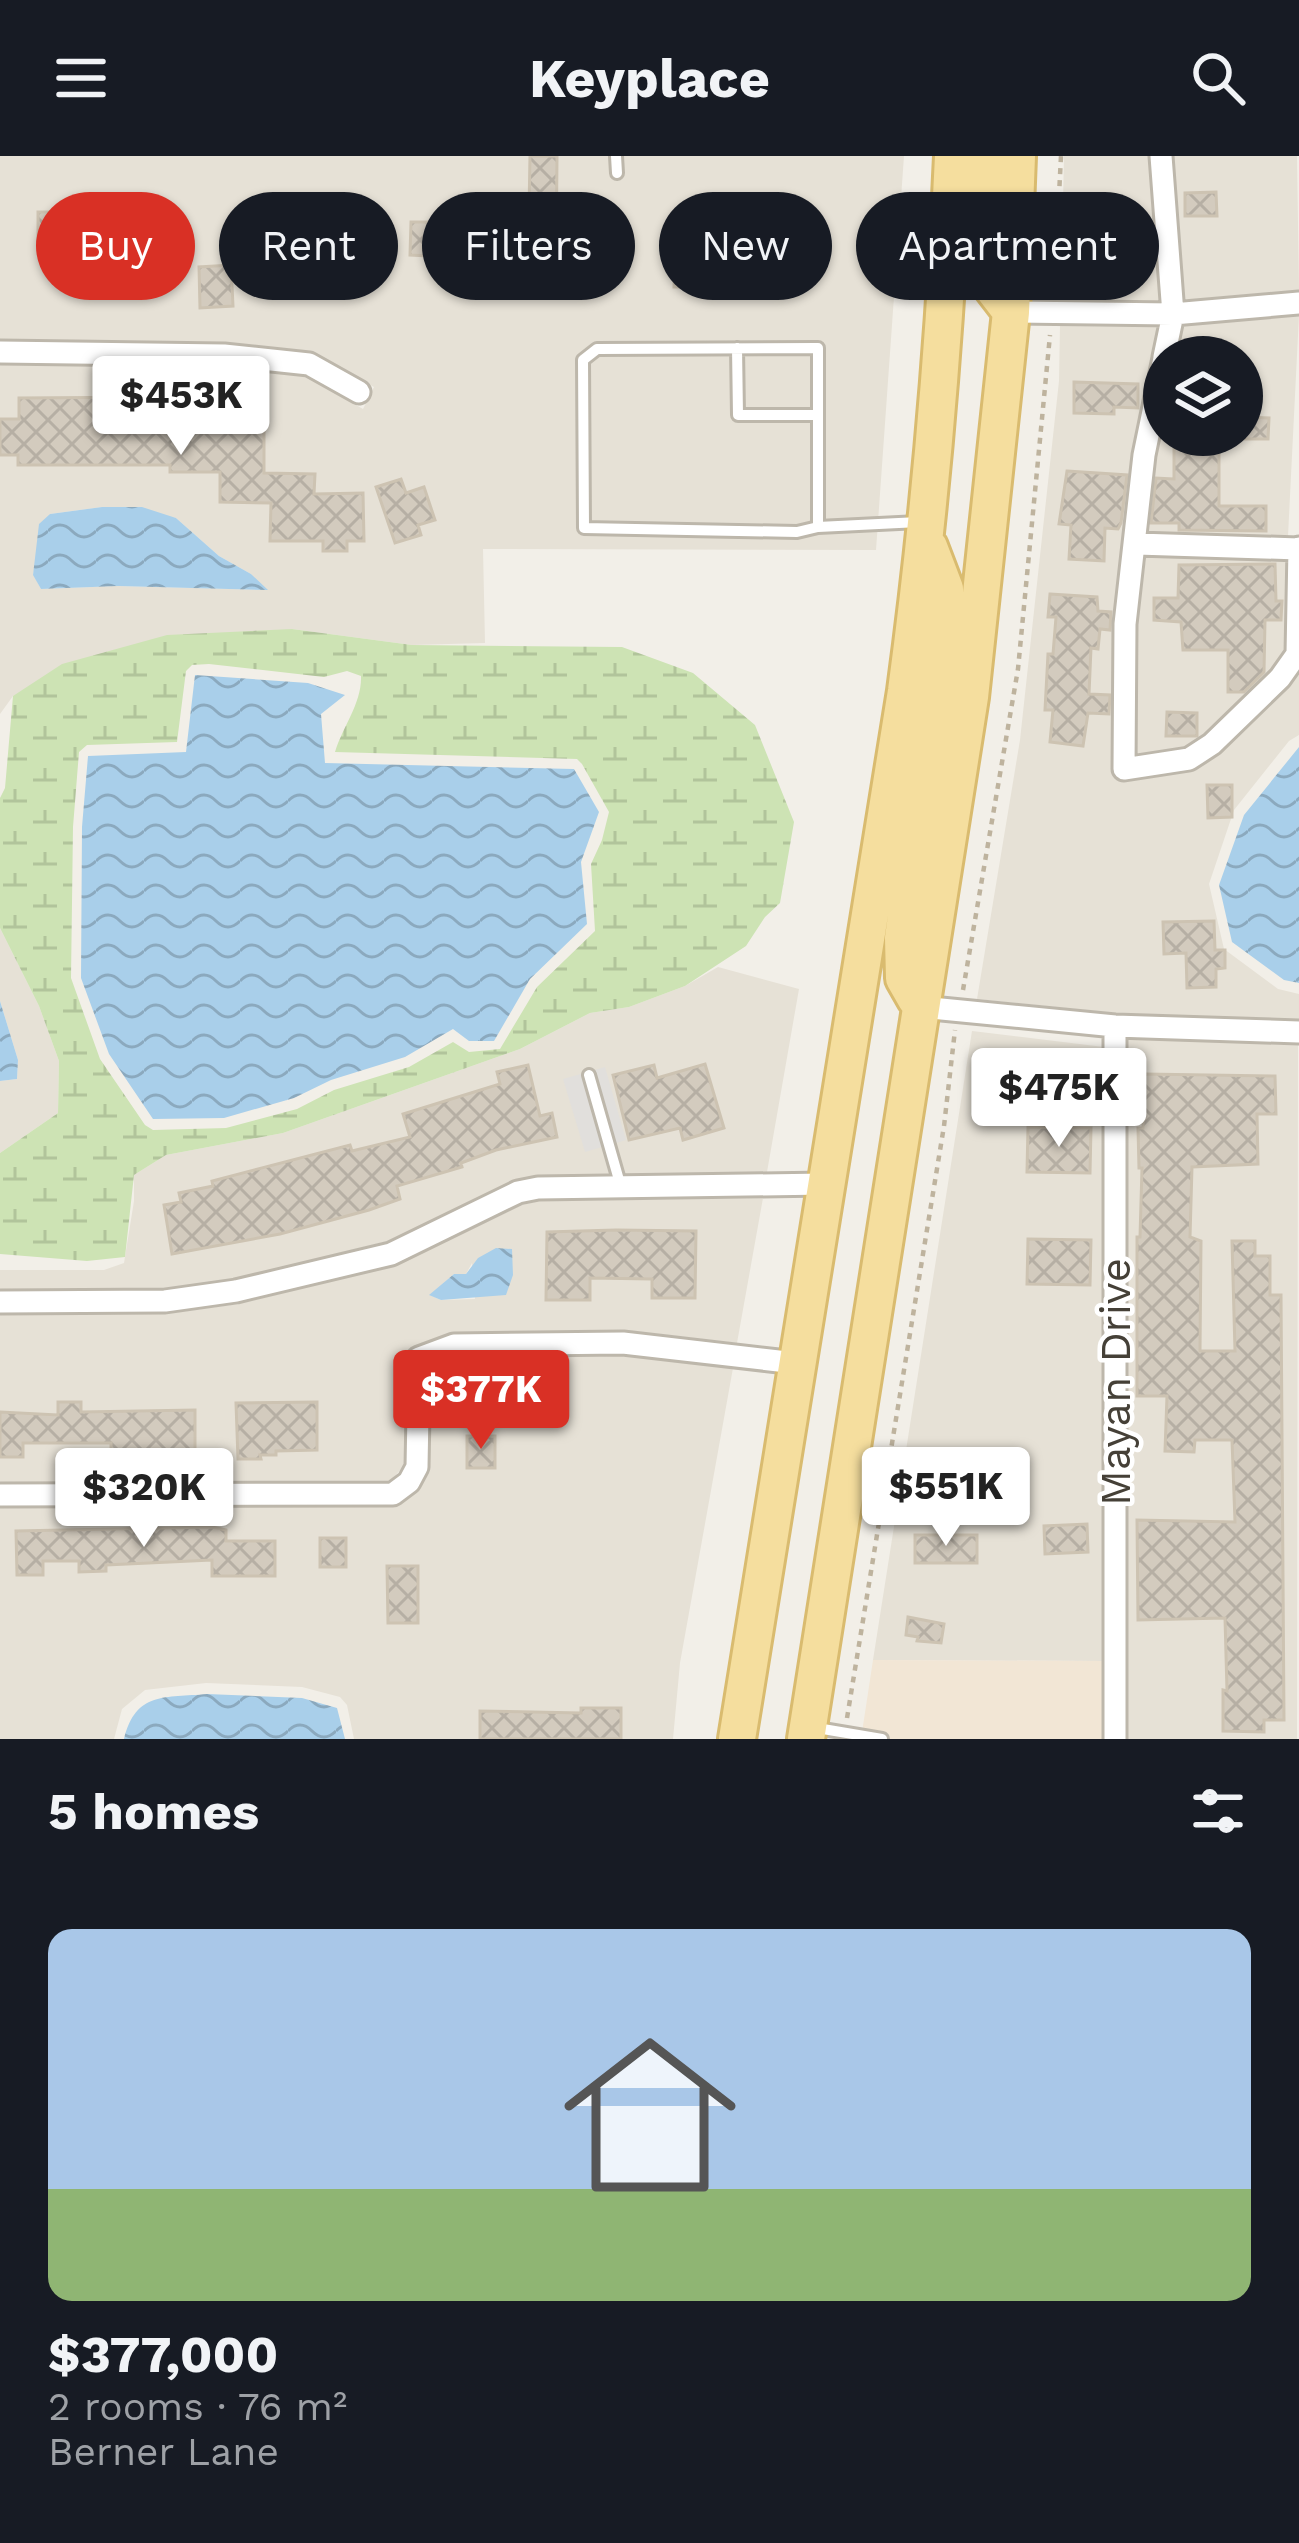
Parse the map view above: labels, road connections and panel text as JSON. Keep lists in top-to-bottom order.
{
  "streets": {
    "street": ["Mayan Drive"]
  },
  "page": {
    "header": "Keyplace",
    "chip": [
      "Buy",
      "Rent",
      "Filters",
      "New",
      "Apartment"
    ],
    "price": [
      "$453K",
      "$475K",
      "$377K",
      "$551K",
      "$320K"
    ],
    "heading": "5 homes",
    "list": [
      {
        "name": "$377,000",
        "note": "2 rooms · 76 m² · Berner Lane"
      }
    ]
  }
}
